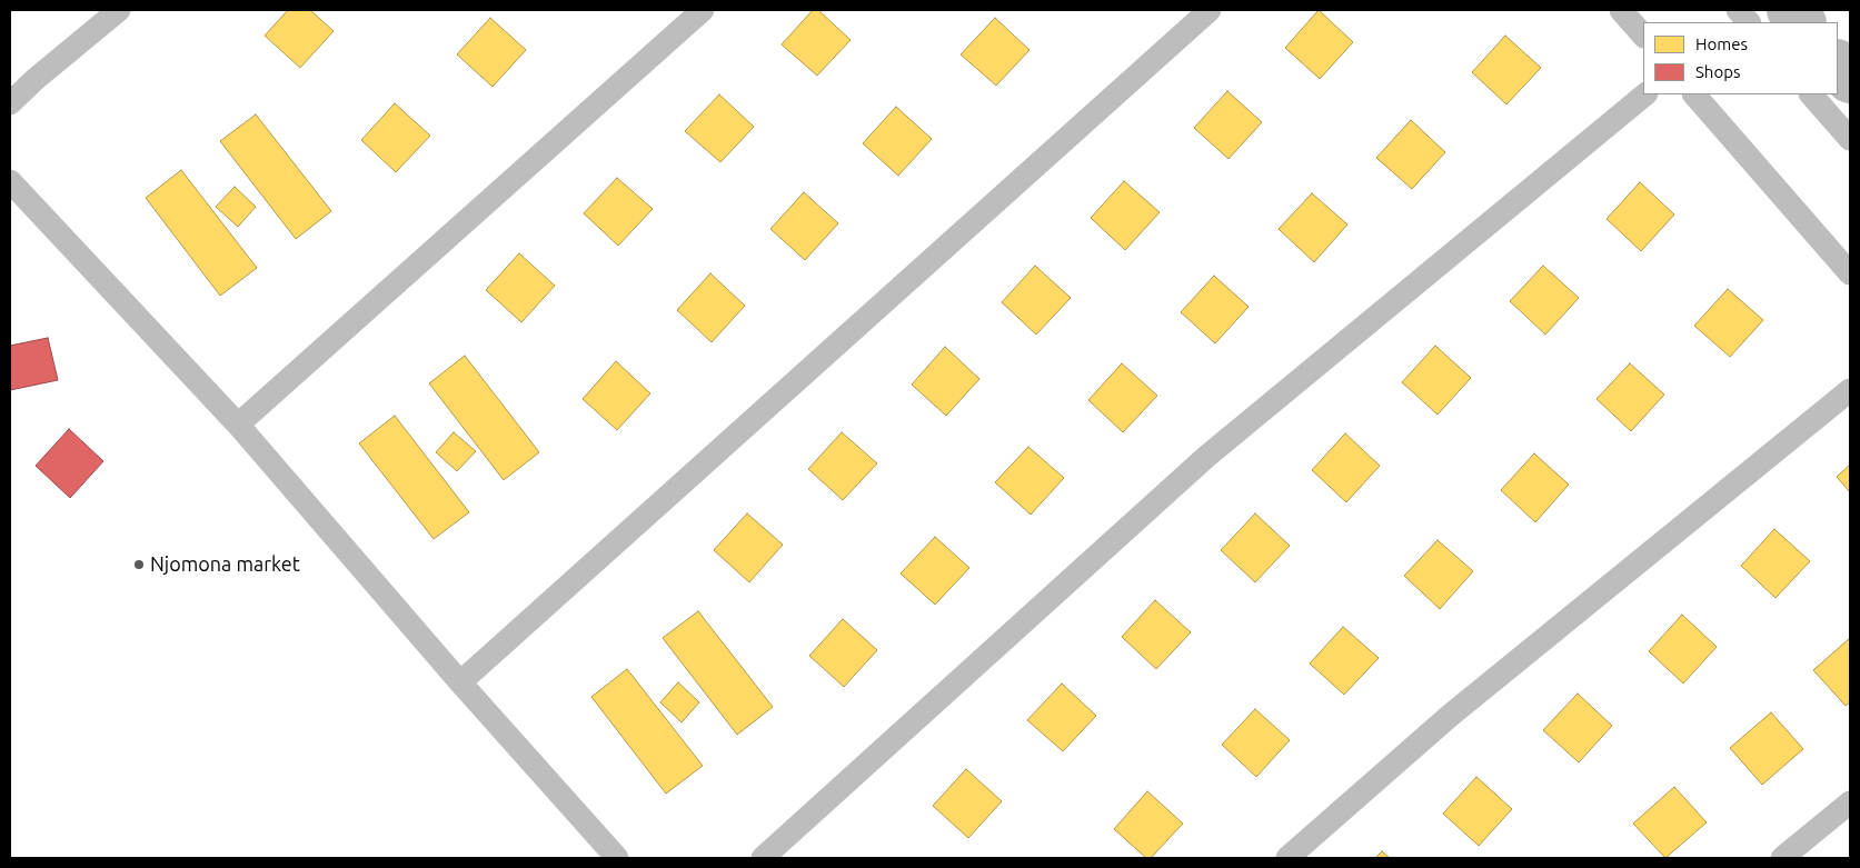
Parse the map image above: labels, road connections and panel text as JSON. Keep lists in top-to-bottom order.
{
  "places": ["Njomona market"],
  "legend": ["Homes", "Shops"]
}
